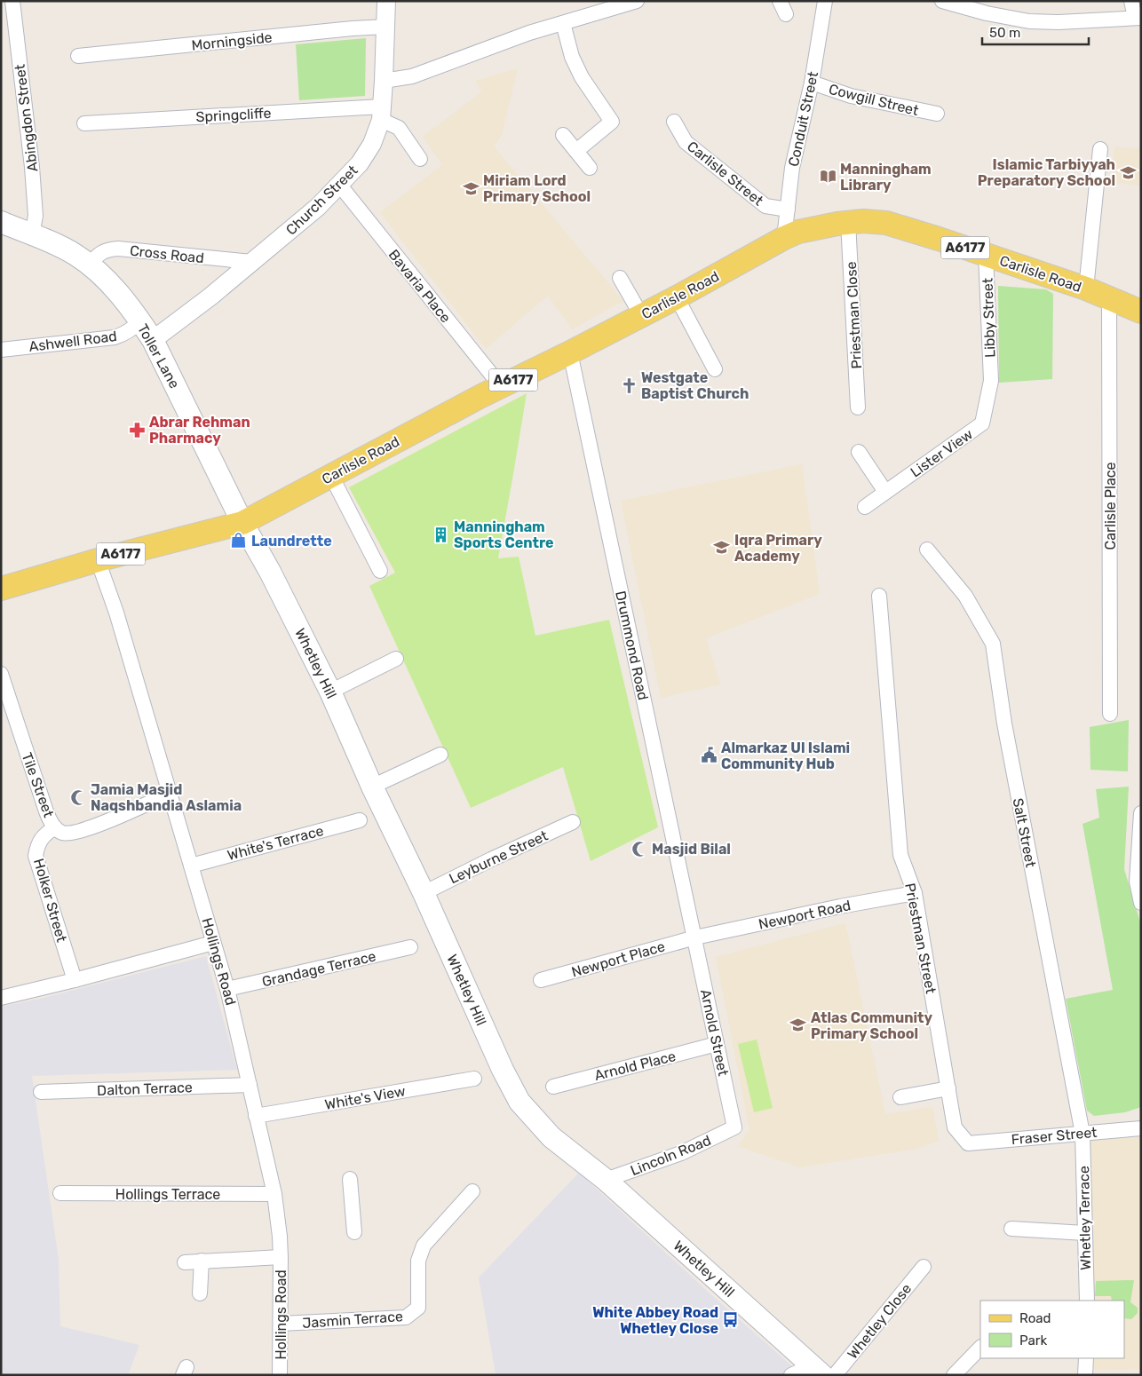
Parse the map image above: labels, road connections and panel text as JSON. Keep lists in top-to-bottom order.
{
  "streets": {
    "main road": [
      "A6177",
      "Carlisle Road",
      "Toller Lane",
      "Whetley Hill"
    ],
    "street": [
      "Morningside",
      "Cowgill Street",
      "Springcliffe",
      "Abingdon Street",
      "Conduit Street",
      "Carlisle Street",
      "Church Street",
      "Cross Road",
      "Bavaria Place",
      "Priestman Close",
      "Libby Street",
      "Ashwell Road",
      "Lister View",
      "Carlisle Place",
      "Drummond Road",
      "Tile Street",
      "Salt Street",
      "White's Terrace",
      "Leyburne Street",
      "Holker Street",
      "Newport Road",
      "Priestman Street",
      "Newport Place",
      "Hollings Road",
      "Grandage Terrace",
      "Arnold Street",
      "Arnold Place",
      "Dalton Terrace",
      "White's View",
      "Fraser Street",
      "Lincoln Road",
      "Hollings Terrace",
      "Whetley Terrace",
      "Jasmin Terrace",
      "Whetley Close"
    ]
  },
  "crossings": [
    ["Morningside", "Church Street"],
    ["Cowgill Street", "Conduit Street"],
    ["Springcliffe", "Church Street"],
    ["Abingdon Street", "Toller Lane"],
    ["Conduit Street", "Carlisle Street"],
    ["Conduit Street", "Carlisle Road"],
    ["Church Street", "Cross Road"],
    ["Church Street", "Bavaria Place"],
    ["Church Street", "Toller Lane"],
    ["A6177", "Carlisle Road"],
    ["A6177", "Toller Lane"],
    ["A6177", "Whetley Hill"],
    ["A6177", "Hollings Road"],
    ["Cross Road", "Toller Lane"],
    ["Carlisle Road", "Bavaria Place"],
    ["Carlisle Road", "Priestman Close"],
    ["Carlisle Road", "Libby Street"],
    ["Carlisle Road", "Toller Lane"],
    ["Carlisle Road", "Carlisle Place"],
    ["Carlisle Road", "Drummond Road"],
    ["Carlisle Road", "Whetley Hill"],
    ["Libby Street", "Lister View"],
    ["Ashwell Road", "Toller Lane"],
    ["Toller Lane", "Whetley Hill"],
    ["Drummond Road", "Newport Road"],
    ["Drummond Road", "Newport Place"],
    ["Drummond Road", "Arnold Street"],
    ["Whetley Hill", "Leyburne Street"],
    ["Whetley Hill", "Lincoln Road"],
    ["Tile Street", "Holker Street"],
    ["Tile Street", "Hollings Road"],
    ["Salt Street", "Fraser Street"],
    ["Salt Street", "Whetley Terrace"],
    ["White's Terrace", "Hollings Road"],
    ["Newport Road", "Priestman Street"],
    ["Newport Road", "Newport Place"],
    ["Newport Road", "Arnold Street"],
    ["Priestman Street", "Fraser Street"],
    ["Newport Place", "Arnold Street"],
    ["Hollings Road", "Grandage Terrace"],
    ["Hollings Road", "Dalton Terrace"],
    ["Hollings Road", "White's View"],
    ["Hollings Road", "Hollings Terrace"],
    ["Hollings Road", "Jasmin Terrace"],
    ["Arnold Street", "Arnold Place"],
    ["Arnold Street", "Lincoln Road"],
    ["Fraser Street", "Whetley Terrace"]
  ],
  "places": {
    "school or university": [
      "Islamic Tarbiyyah Preparatory School",
      "Miriam Lord Primary School",
      "Iqra Primary Academy",
      "Atlas Community Primary School"
    ],
    "library": ["Manningham Library"],
    "church": ["Westgate Baptist Church"],
    "pharmacy": ["Abrar Rehman Pharmacy"],
    "building": ["Manningham Sports Centre"],
    "shop": ["Laundrette"],
    "public building": ["Almarkaz Ul Islami Community Hub"],
    "mosque": ["Jamia Masjid Naqshbandia Aslamia", "Masjid Bilal"],
    "bus stop": ["White Abbey Road Whetley Close"]
  },
  "legend": ["Road", "Park"],
  "scale_bar": "50 m"
}
